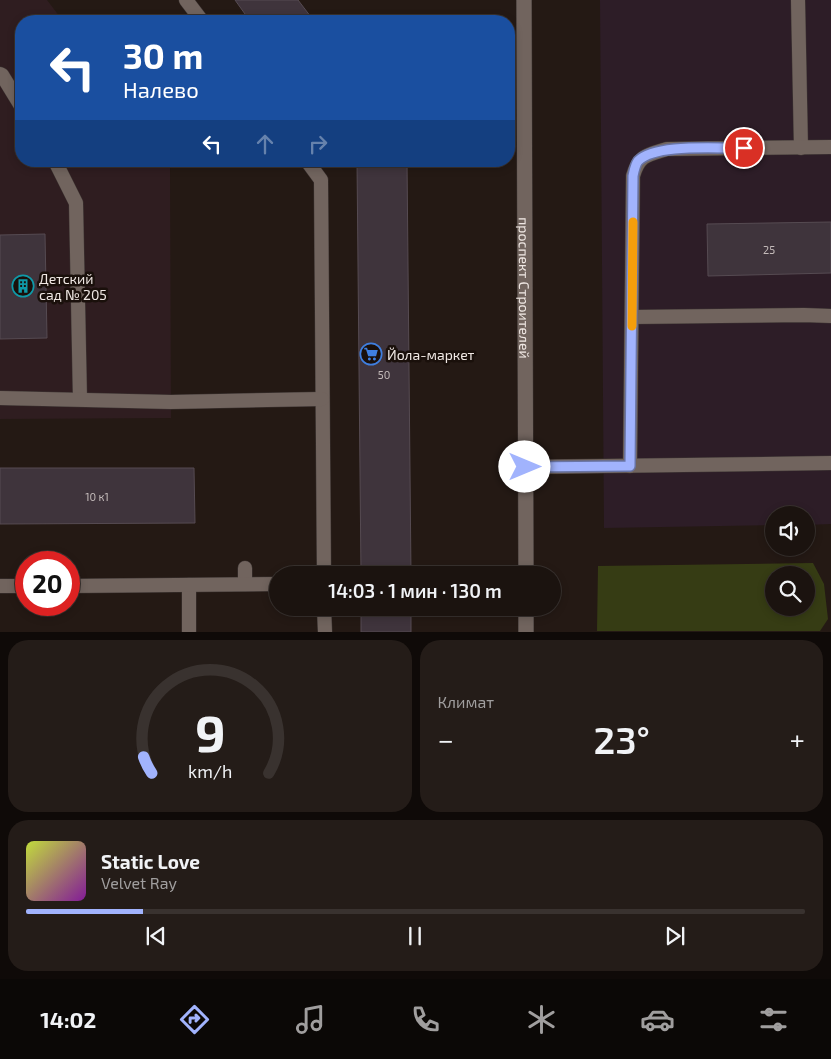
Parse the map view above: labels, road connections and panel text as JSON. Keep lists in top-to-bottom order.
{
  "streets": {
    "main road": ["проспект Строителей"]
  },
  "places": {
    "building": ["Детский сад № 205"],
    "supermarket": ["Йола-маркет"]
  },
  "house_numbers": ["25", "50", "10 к1"],
  "page": {
    "turn": ["30 m", "Налево"],
    "limit": "20",
    "trip": "14:03 · 1 мин · 130 m",
    "tile": "Климат",
    "heat": ["−", "23°", "+"],
    "song": ["Static Love", "Velvet Ray"],
    "tabs": "14:02",
    "gauge": ["9", "km/h"]
  }
}
